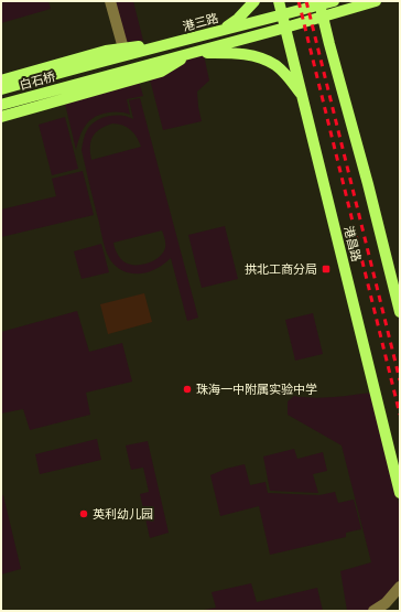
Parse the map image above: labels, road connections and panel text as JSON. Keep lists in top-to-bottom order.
{
  "streets": {
    "main road": ["港三路", "白石桥", "港昌路"]
  },
  "crossings": [
    ["港三路", "白石桥"],
    ["港三路", "港昌路"],
    ["白石桥", "港昌路"]
  ],
  "places": {
    "transit": ["拱北工商分局"],
    "other": ["珠海一中附属实验中学", "英利幼儿园"]
  }
}
